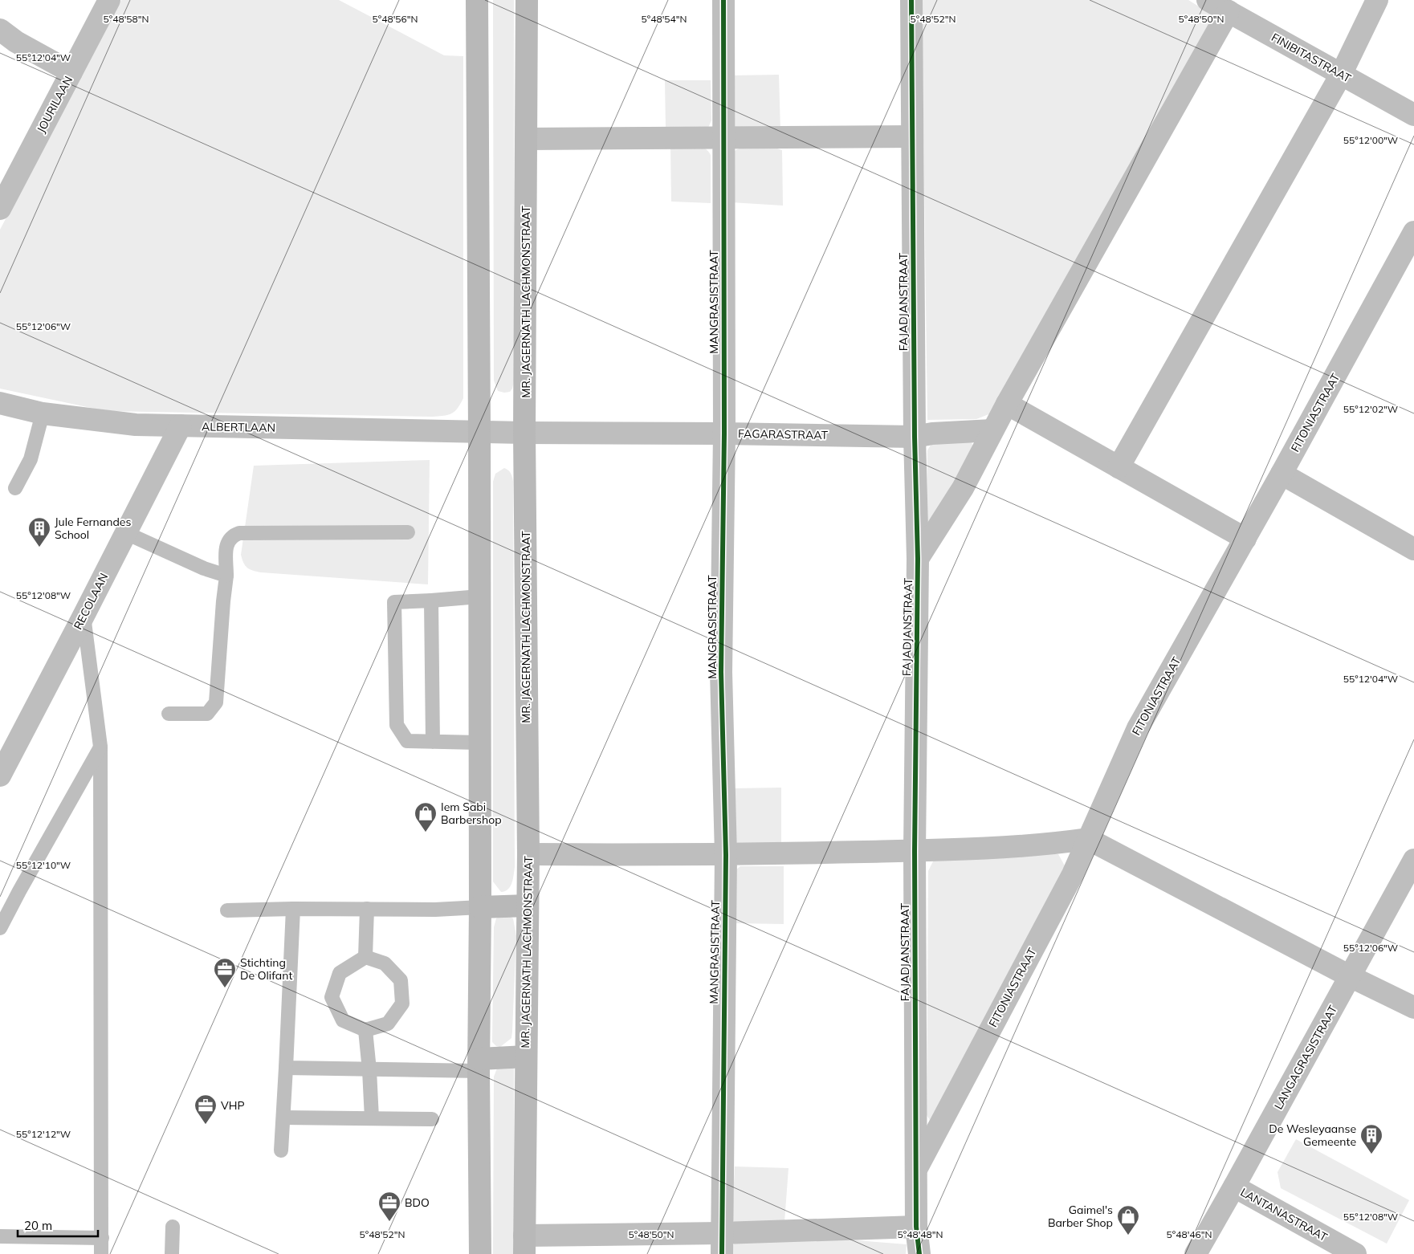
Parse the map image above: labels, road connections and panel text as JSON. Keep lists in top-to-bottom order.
{
  "streets": {
    "main road": ["MR. JAGERNATH LACHMONSTRAAT"],
    "street": [
      "FINIBITASTRAAT",
      "JOURILAAN",
      "MANGRASISTRAAT",
      "FAJADJANSTRAAT",
      "FITONIASTRAAT",
      "ALBERTLAAN",
      "FAGARASTRAAT",
      "RECOLAAN",
      "LANGAGRASISTRAAT",
      "LANTANASTRAAT"
    ]
  },
  "crossings": [
    ["MR. JAGERNATH LACHMONSTRAAT", "ALBERTLAAN"],
    ["MR. JAGERNATH LACHMONSTRAAT", "FAGARASTRAAT"],
    ["MANGRASISTRAAT", "FAGARASTRAAT"],
    ["FAJADJANSTRAAT", "FITONIASTRAAT"],
    ["FAJADJANSTRAAT", "FAGARASTRAAT"],
    ["ALBERTLAAN", "FAGARASTRAAT"],
    ["ALBERTLAAN", "RECOLAAN"],
    ["LANGAGRASISTRAAT", "LANTANASTRAAT"]
  ],
  "places": {
    "building": ["Jule Fernandes School", "De Wesleyaanse Gemeente"],
    "shop": ["Iem Sabi Barbershop", "Gaimel's Barber Shop"],
    "office": ["Stichting De Olifant", "VHP", "BDO"]
  },
  "scale_bar": "20 m",
  "coordinates": [
    "5°48'58\"N",
    "5°48'56\"N",
    "5°48'54\"N",
    "5°48'52\"N",
    "5°48'50\"N",
    "55°12'04\"W",
    "55°12'00\"W",
    "55°12'06\"W",
    "55°12'02\"W",
    "55°12'08\"W",
    "55°12'10\"W",
    "55°12'12\"W",
    "5°48'48\"N",
    "5°48'46\"N"
  ]
}
